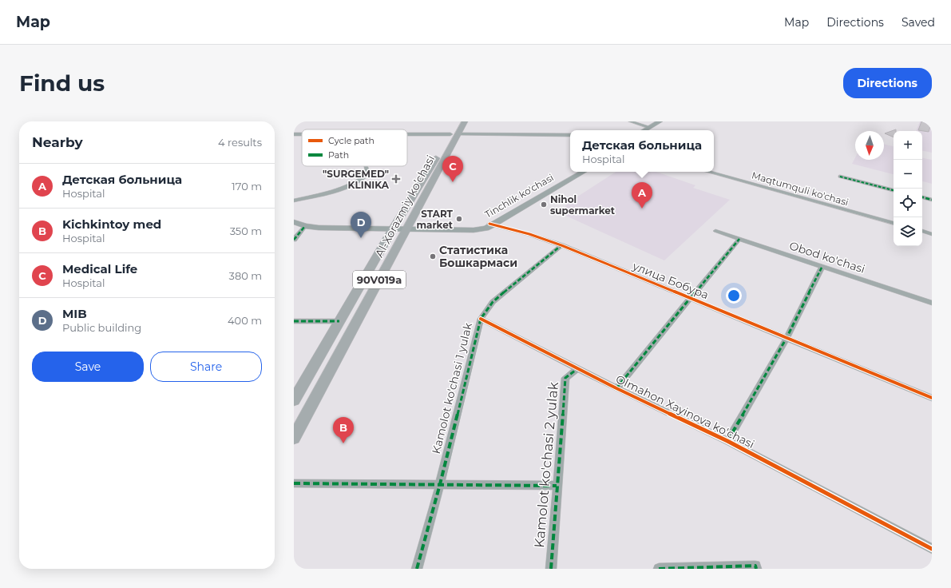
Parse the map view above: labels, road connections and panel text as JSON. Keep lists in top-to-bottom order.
{
  "streets": {
    "main road": ["Tinchlik ko'chasi", "Al-Xorazmiy ko’chasi", "90V019a"],
    "street": [
      "Maqtumquli ko'chasi",
      "Obod ko'chasi",
      "улица Бобура",
      "Kamolot ko'chasi 1 yulak",
      "Olmahon Xayinova ko'chasi",
      "Kamolot ko'chasi 2 yulak"
    ]
  },
  "crossings": [
    ["Tinchlik ko'chasi", "Al-Xorazmiy ko’chasi"],
    ["Tinchlik ko'chasi", "улица Бобура"],
    ["улица Бобура", "Kamolot ko'chasi 1 yulak"],
    ["Kamolot ko'chasi 1 yulak", "Olmahon Xayinova ko'chasi"],
    ["Olmahon Xayinova ko'chasi", "Kamolot ko'chasi 2 yulak"]
  ],
  "places": {
    "health": ["\"SURGEMED\" KLINIKA"],
    "other": ["Nihol supermarket", "START market", "Статистика Бошкармаси"]
  },
  "legend": ["Cycle path", "Path"],
  "north": "bottom",
  "page": {
    "header": "Map",
    "nav": ["Map", "Directions", "Saved"],
    "buttons": [
      "Directions",
      ["Save", "Share"]
    ],
    "title": "Find us",
    "heading": ["Nearby", "4 results"],
    "popup": ["Детская больница", "Hospital"],
    "map_buttons": ["+", "−"],
    "pins": [
      "C",
      "A",
      "D",
      "B"
    ],
    "list": [
      {
        "mark": "A",
        "name": "Детская больница",
        "note": "Hospital",
        "value": "170 m"
      },
      {
        "mark": "B",
        "name": "Kichkintoy med",
        "note": "Hospital",
        "value": "350 m"
      },
      {
        "mark": "C",
        "name": "Medical Life",
        "note": "Hospital",
        "value": "380 m"
      },
      {
        "mark": "D",
        "name": "MIB",
        "note": "Public building",
        "value": "400 m"
      }
    ]
  }
}
